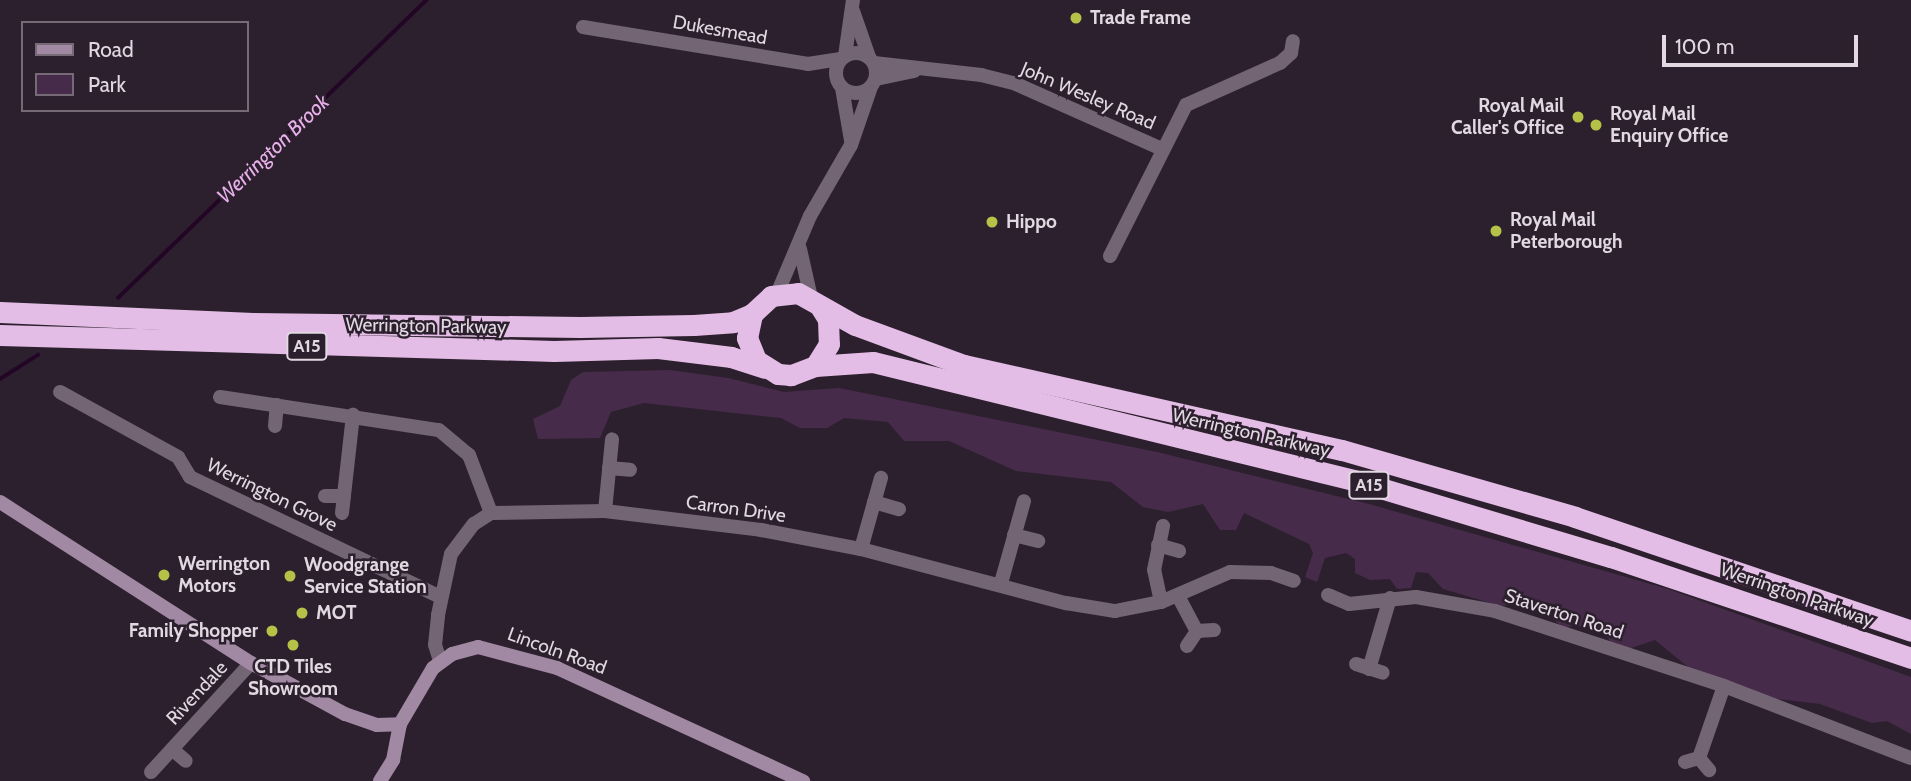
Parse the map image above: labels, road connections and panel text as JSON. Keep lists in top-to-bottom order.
{
  "streets": {
    "highway": ["Werrington Parkway", "A15"],
    "street": [
      "Dukesmead",
      "John Wesley Road",
      "Werrington Grove",
      "Carron Drive",
      "Staverton Road",
      "Lincoln Road",
      "Rivendale"
    ]
  },
  "crossings": [
    ["Dukesmead", "John Wesley Road"],
    ["Werrington Parkway", "A15"]
  ],
  "water": ["Werrington Brook"],
  "places": [
    "Trade Frame",
    "Royal Mail Caller's Office",
    "Royal Mail Enquiry Office",
    "Hippo",
    "Royal Mail Peterborough",
    "Werrington Motors",
    "Woodgrange Service Station",
    "MOT",
    "Family Shopper",
    "CTD Tiles Showroom"
  ],
  "legend": ["Road", "Park"],
  "scale_bar": "100 m"
}
